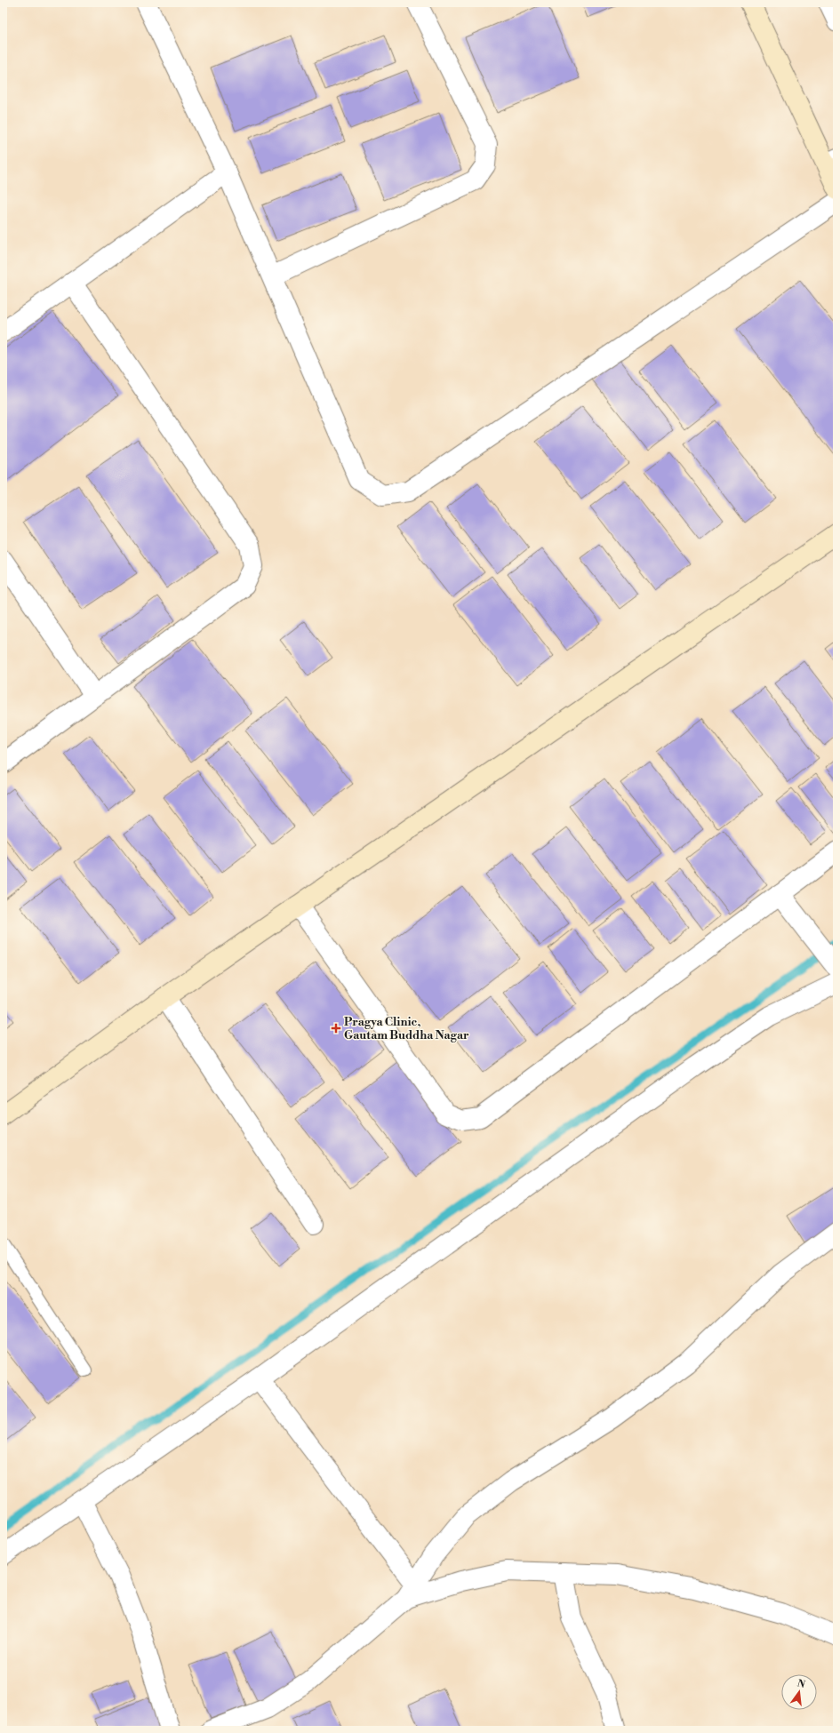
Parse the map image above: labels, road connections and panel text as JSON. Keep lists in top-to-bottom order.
{
  "places": {
    "health": ["Pragya Clinic, Gautam Buddha Nagar"]
  },
  "north": "top"
}
